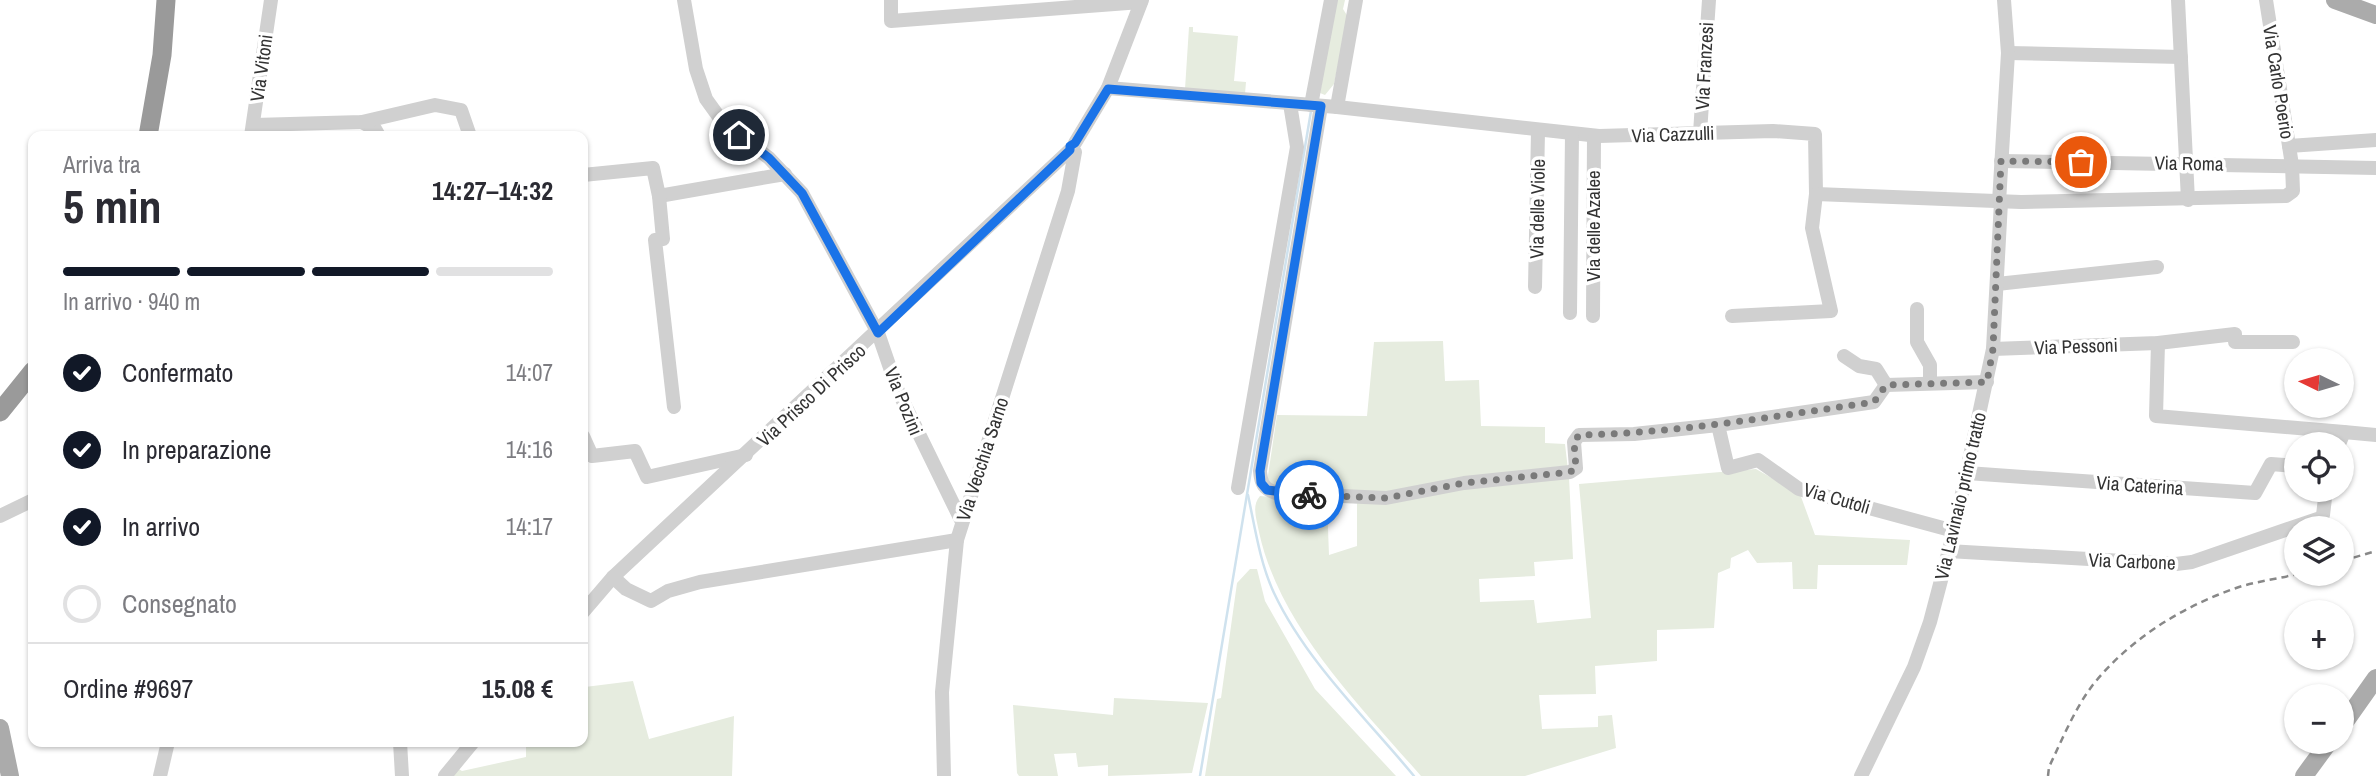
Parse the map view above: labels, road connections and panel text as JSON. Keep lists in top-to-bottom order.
{
  "streets": {
    "street": [
      "Via Franzesi",
      "Via Vitoni",
      "Via Carlo Poerio",
      "Via Cazzulli",
      "Via Roma",
      "Via delle Viole",
      "Via delle Azalee",
      "Via Pessoni",
      "Via Prisco Di Prisco",
      "Via Pozini",
      "Via Vecchia Sarno",
      "Via Caterina",
      "Via Lavinaio primo tratto",
      "Via Cutoli",
      "Via Carbone"
    ]
  },
  "crossings": [
    ["Via Franzesi", "Via Cazzulli"],
    ["Via Carlo Poerio", "Via Roma"],
    ["Via Cazzulli", "Via delle Viole"],
    ["Via Cazzulli", "Via delle Azalee"],
    ["Via Roma", "Via Lavinaio primo tratto"],
    ["Via Pessoni", "Via Lavinaio primo tratto"],
    ["Via Prisco Di Prisco", "Via Pozini"],
    ["Via Prisco Di Prisco", "Via Vecchia Sarno"],
    ["Via Pozini", "Via Vecchia Sarno"],
    ["Via Caterina", "Via Lavinaio primo tratto"],
    ["Via Lavinaio primo tratto", "Via Cutoli"],
    ["Via Lavinaio primo tratto", "Via Carbone"]
  ],
  "north": "left",
  "page": {
    "heading": ["5 min", "Arriva tra", "14:27–14:32"],
    "panel": ["Ordine #9697", "15.08 €"],
    "bar": "In arrivo · 940 m",
    "list": [
      ["Confermato", "14:07"],
      ["In preparazione", "14:16"],
      ["In arrivo", "14:17"],
      "Consegnato"
    ],
    "map_buttons": ["+", "−"]
  }
}
